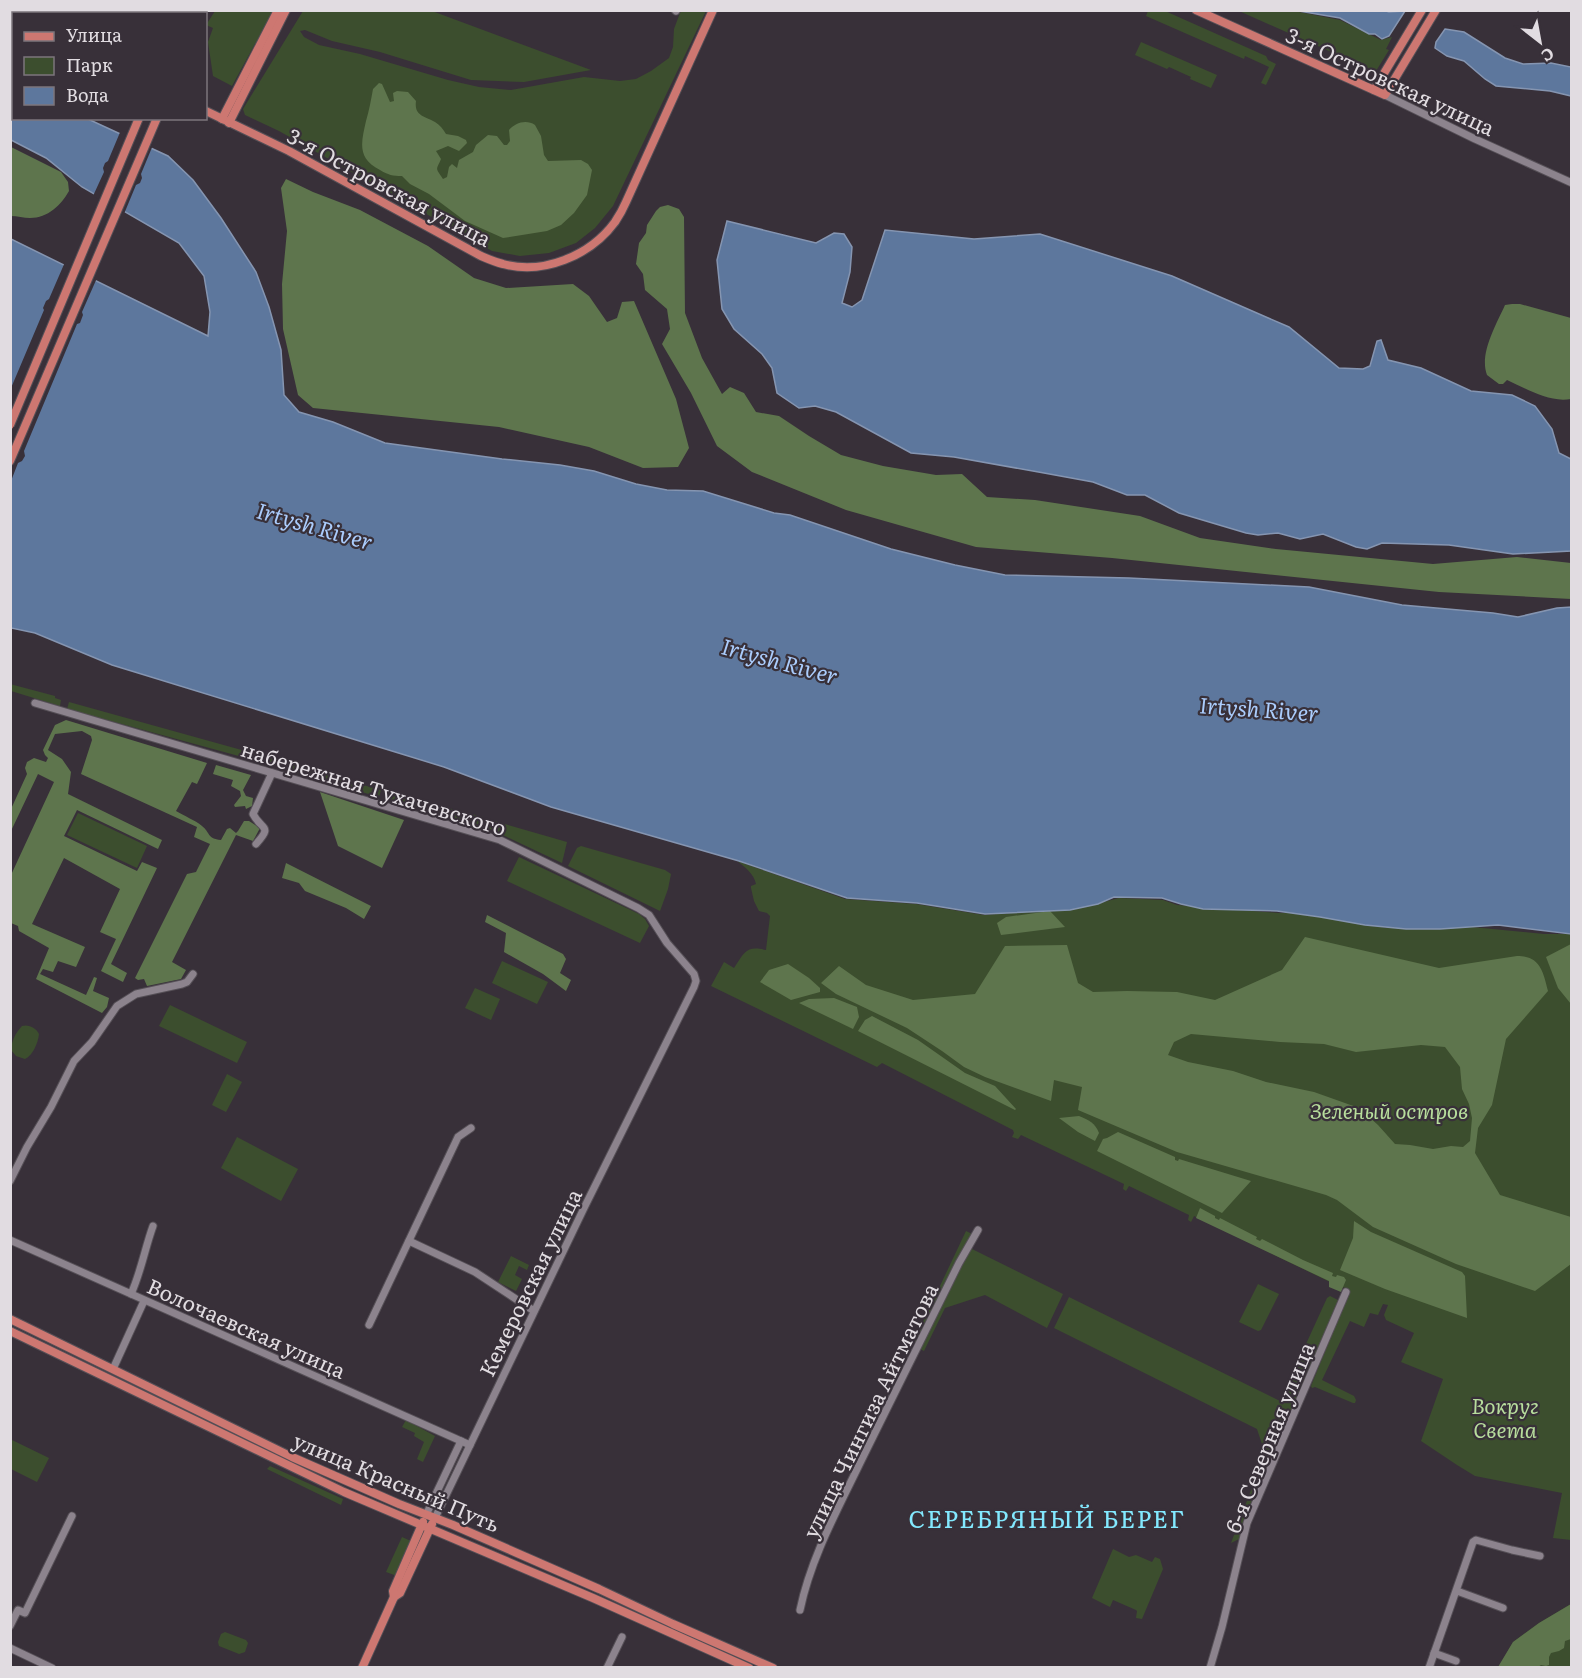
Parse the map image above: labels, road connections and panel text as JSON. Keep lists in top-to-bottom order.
{
  "streets": {
    "main road": ["3-я Островская улица", "Кемеровская улица", "улица Красный Путь"],
    "street": [
      "набережная Тухачевского",
      "Волочаевская улица",
      "улица Чингиза Айтматова",
      "6-я Северная улица"
    ]
  },
  "crossings": [
    ["набережная Тухачевского", "Кемеровская улица"],
    ["Кемеровская улица", "Волочаевская улица"],
    ["Кемеровская улица", "улица Красный Путь"]
  ],
  "districts": ["СЕРЕБРЯНЫЙ БЕРЕГ"],
  "water": ["Irtysh River"],
  "parks": ["Зеленый остров", "Вокруг Света"],
  "legend": ["Улица", "Парк", "Вода"],
  "north": "bottom right"
}
